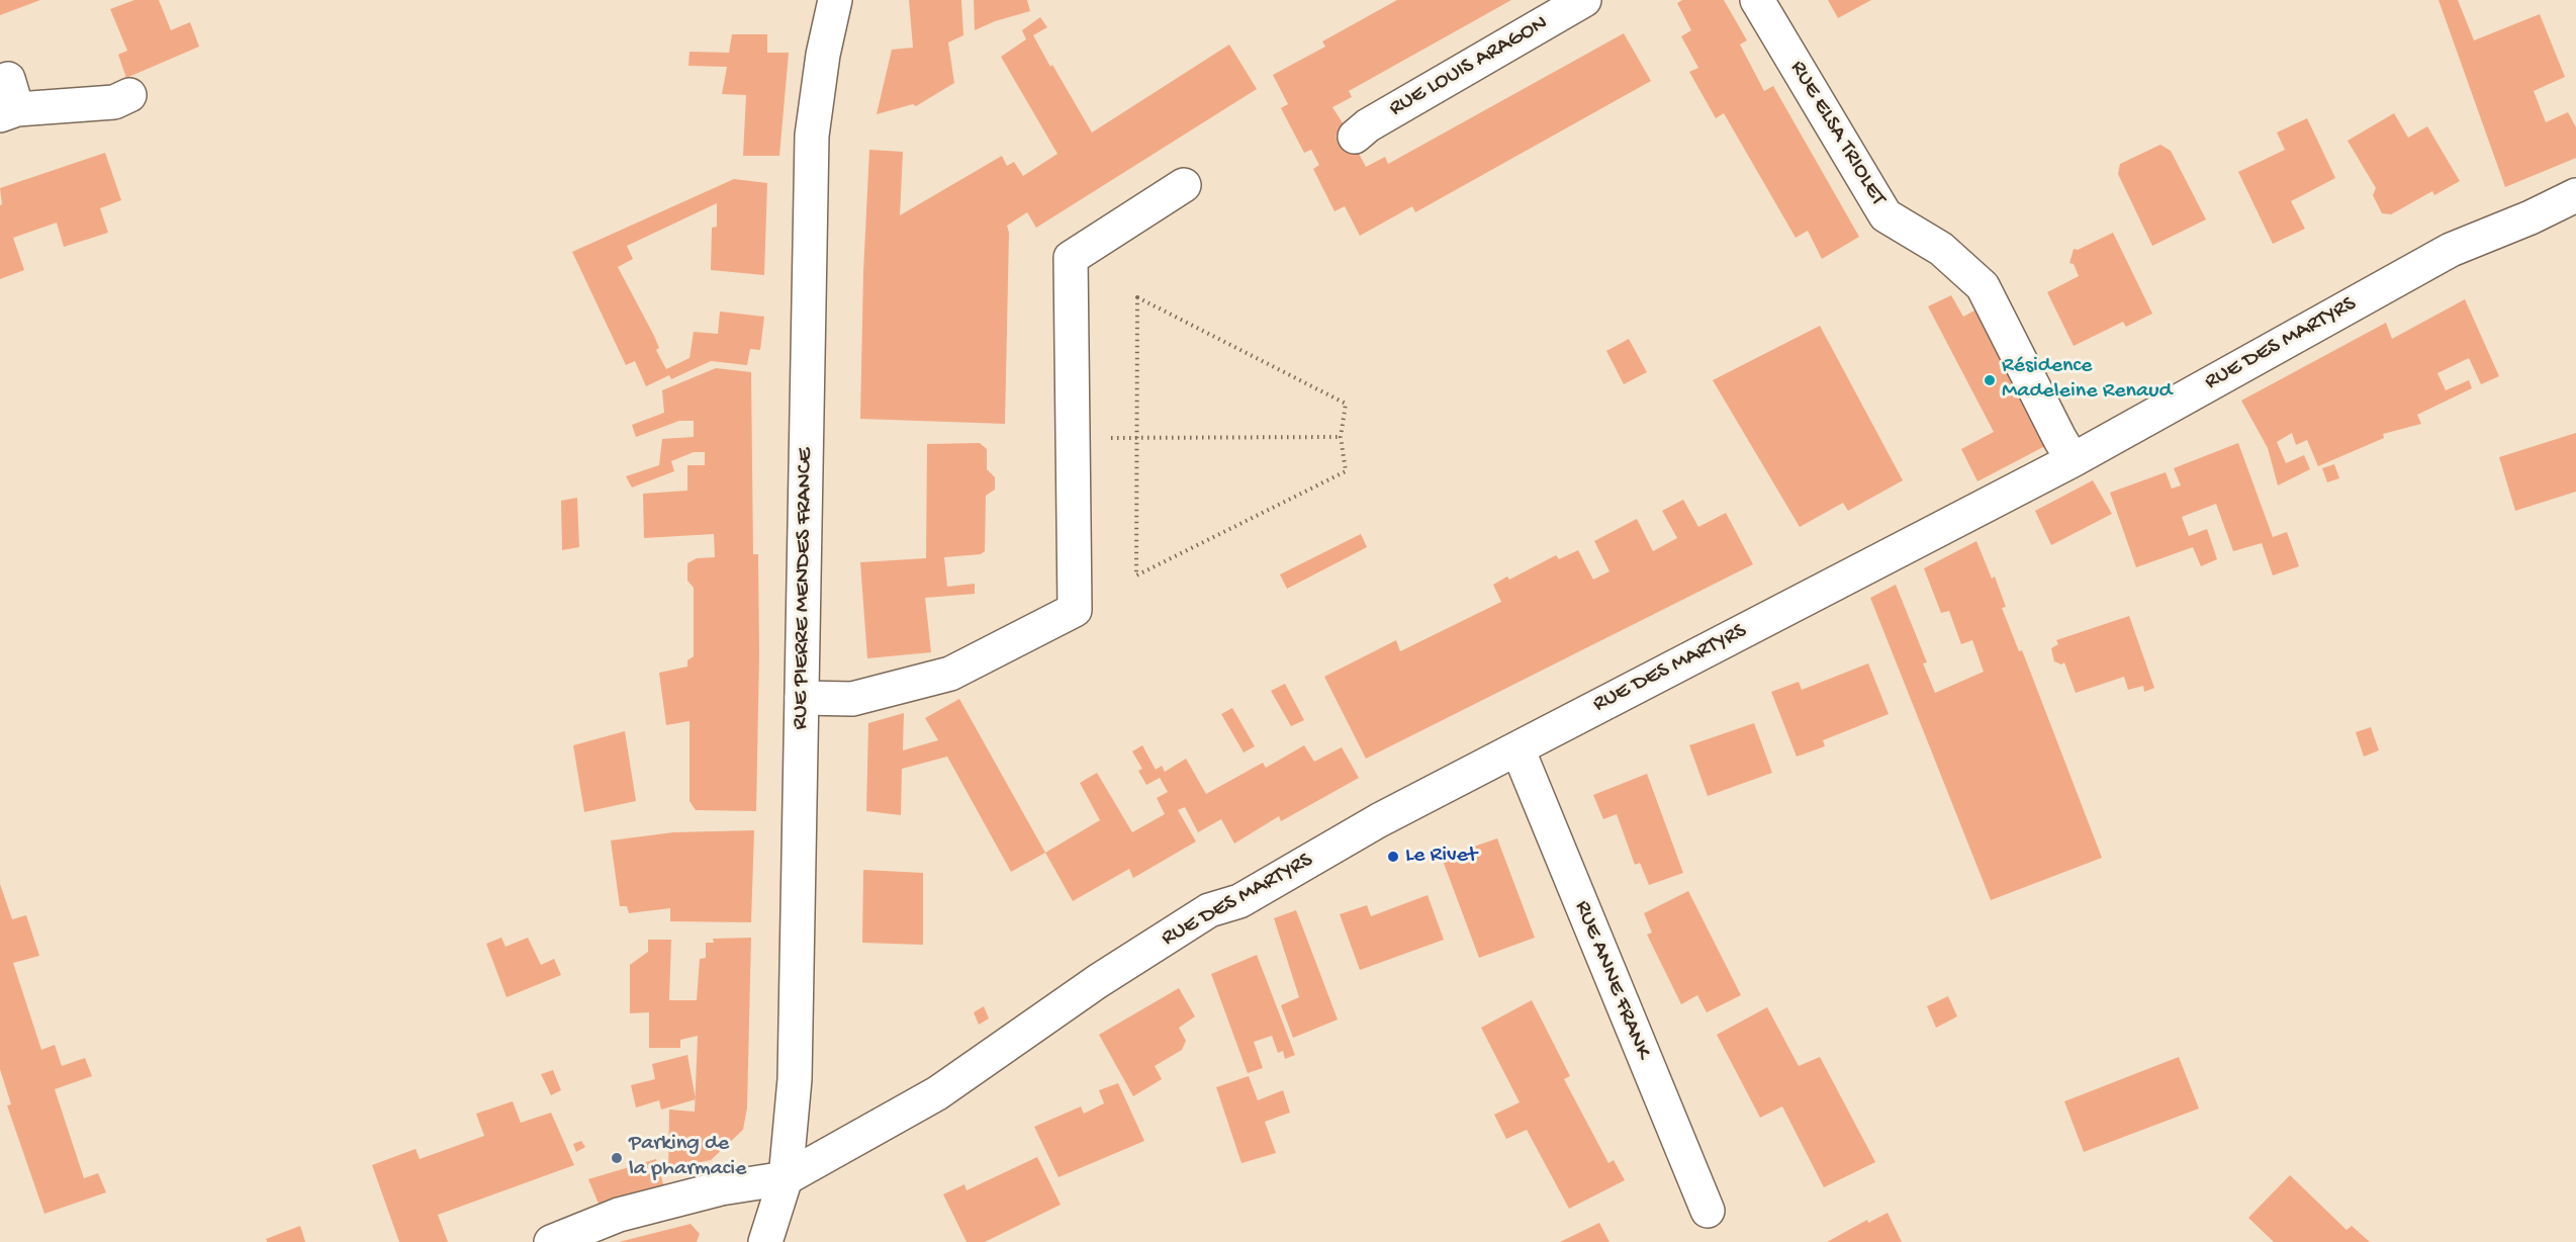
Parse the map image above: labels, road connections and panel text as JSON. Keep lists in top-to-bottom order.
{
  "streets": {
    "street": [
      "RUE LOUIS ARAGON",
      "RUE ELSA TRIOLET",
      "RUE DES MARTYRS",
      "RUE PIERRE MENDES FRANCE",
      "RUE ANNE FRANK"
    ]
  },
  "crossings": [
    ["RUE ELSA TRIOLET", "RUE DES MARTYRS"],
    ["RUE DES MARTYRS", "RUE PIERRE MENDES FRANCE"],
    ["RUE DES MARTYRS", "RUE ANNE FRANK"]
  ],
  "places": ["Résidence Madeleine Renaud", "Le Rivet", "Parking de la pharmacie"]
}
